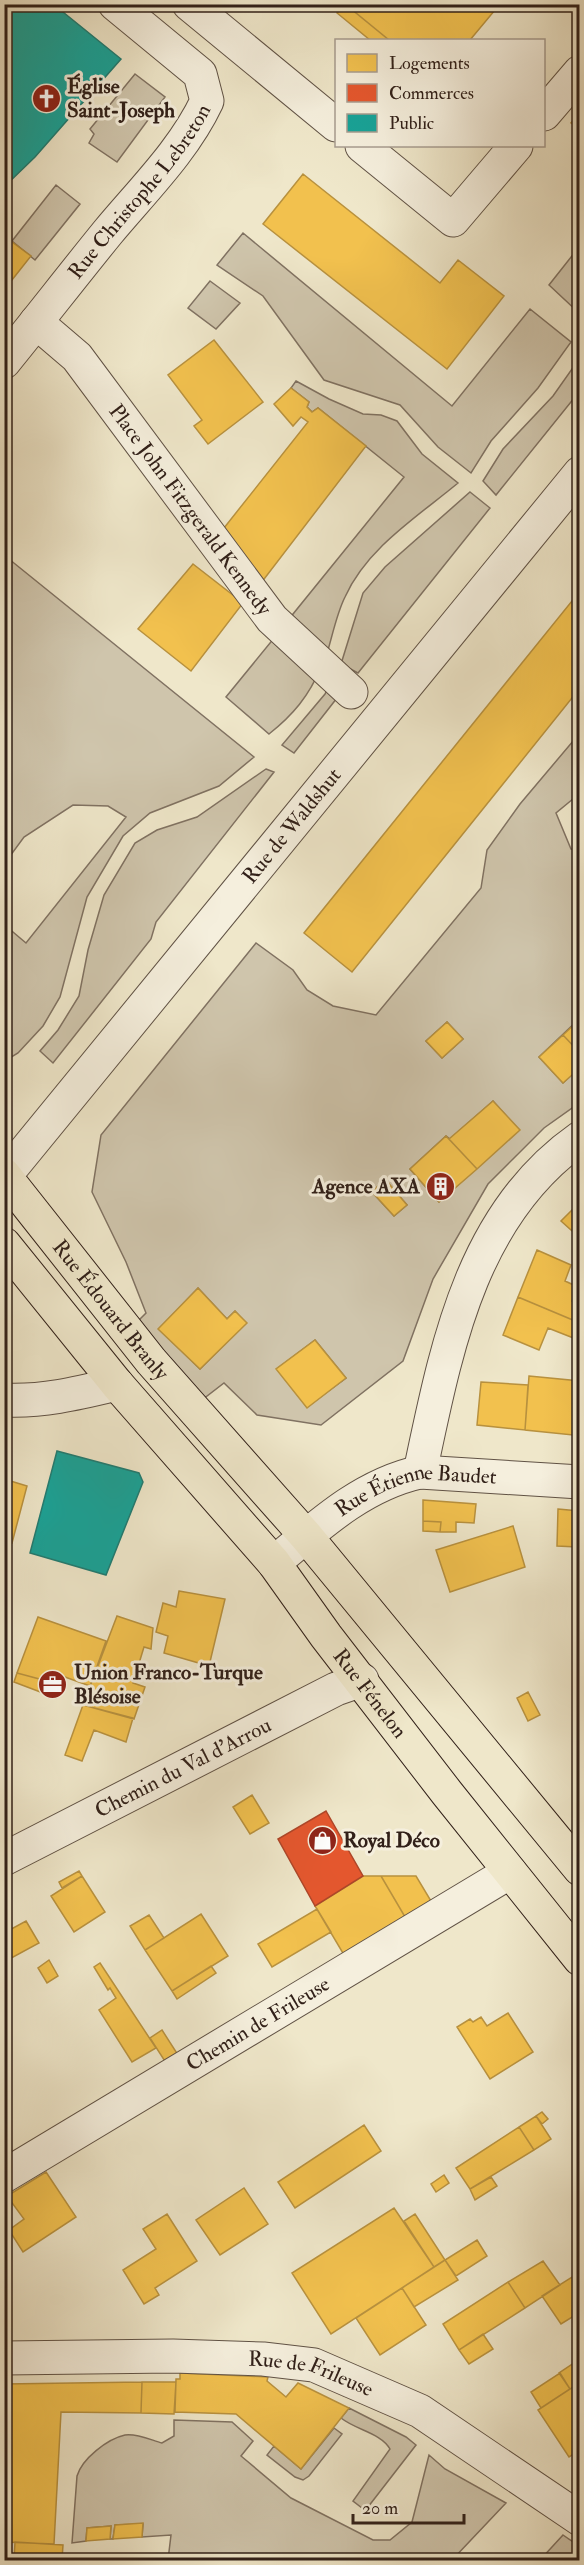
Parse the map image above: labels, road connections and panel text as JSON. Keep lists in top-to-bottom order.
{
  "streets": {
    "main road": ["Rue Édouard Branly", "Rue Fénelon"],
    "street": [
      "Rue Christophe Lebreton",
      "Place John Fitzgerald Kennedy",
      "Rue de Waldshut",
      "Rue Étienne Baudet",
      "Chemin du Val d'Arrou",
      "Chemin de Frileuse",
      "Rue de Frileuse"
    ]
  },
  "crossings": [
    ["Rue Christophe Lebreton", "Place John Fitzgerald Kennedy"],
    ["Rue de Waldshut", "Rue Édouard Branly"],
    ["Rue Édouard Branly", "Rue Étienne Baudet"],
    ["Rue Édouard Branly", "Rue Fénelon"],
    ["Rue Étienne Baudet", "Rue Fénelon"],
    ["Rue Fénelon", "Chemin du Val d'Arrou"],
    ["Rue Fénelon", "Chemin de Frileuse"]
  ],
  "places": {
    "church": ["Église Saint-Joseph"],
    "building": ["Agence AXA"],
    "office": ["Union Franco-Turque Blésoise"],
    "shop": ["Royal Déco"]
  },
  "legend": ["Logements", "Commerces", "Public"],
  "scale_bar": "20 m"
}
